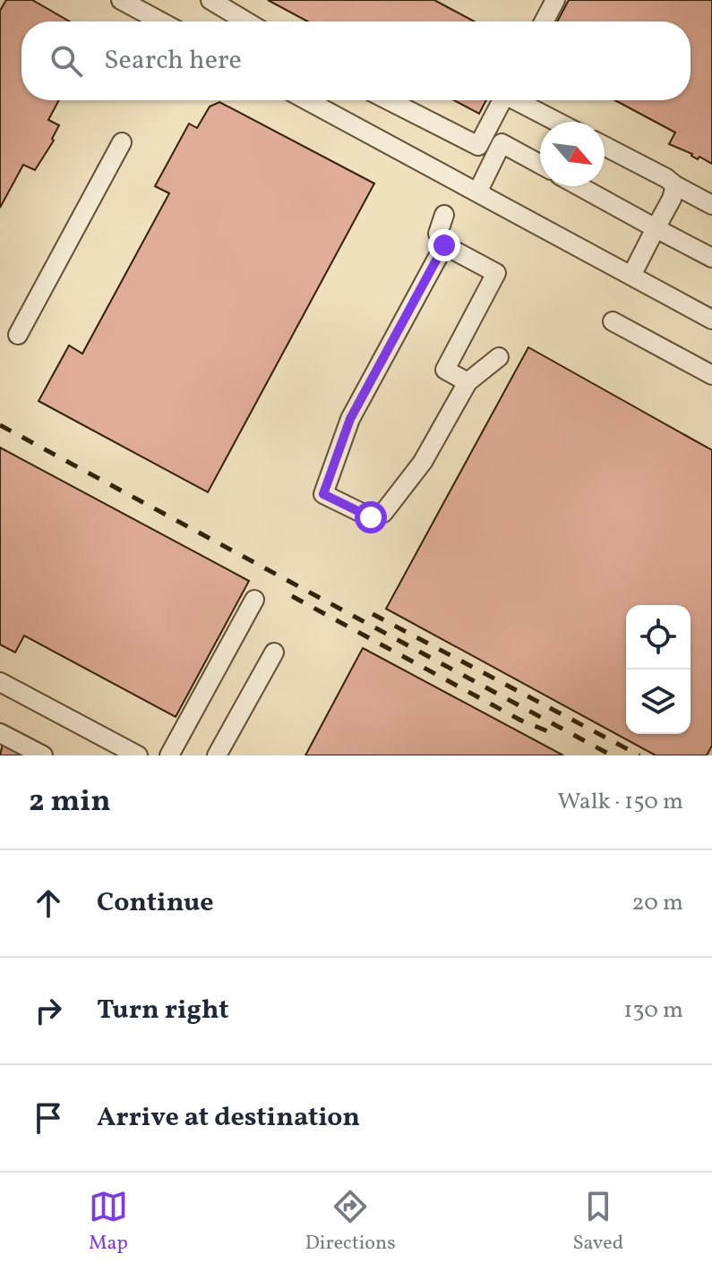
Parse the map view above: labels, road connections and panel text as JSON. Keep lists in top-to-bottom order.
{
  "north": "bottom right",
  "page": {
    "search": "Search here",
    "heading": ["2 min", "Walk · 150 m"],
    "list": [
      ["Continue", "20 m"],
      ["Turn right", "130 m"],
      "Arrive at destination"
    ],
    "nav": ["Map", "Directions", "Saved"]
  }
}
